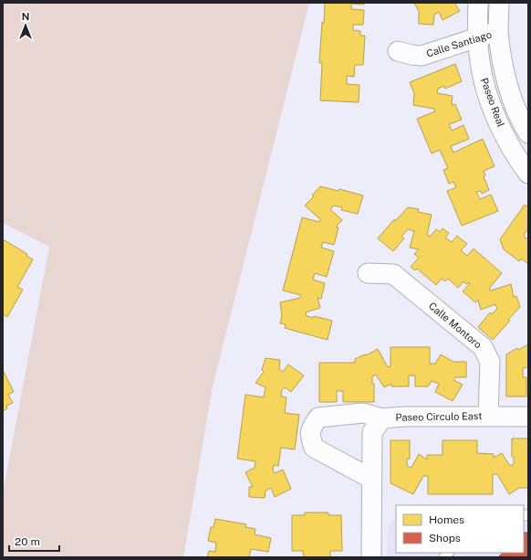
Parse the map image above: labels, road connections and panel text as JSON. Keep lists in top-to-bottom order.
{
  "streets": {
    "street": [
      "Calle Santiago",
      "Paseo Real",
      "Calle Montoro",
      "Paseo Circulo East"
    ]
  },
  "crossings": [
    ["Calle Santiago", "Paseo Real"],
    ["Calle Montoro", "Paseo Circulo East"]
  ],
  "legend": ["Homes", "Shops"],
  "scale_bar": "20 m",
  "north": "top"
}
